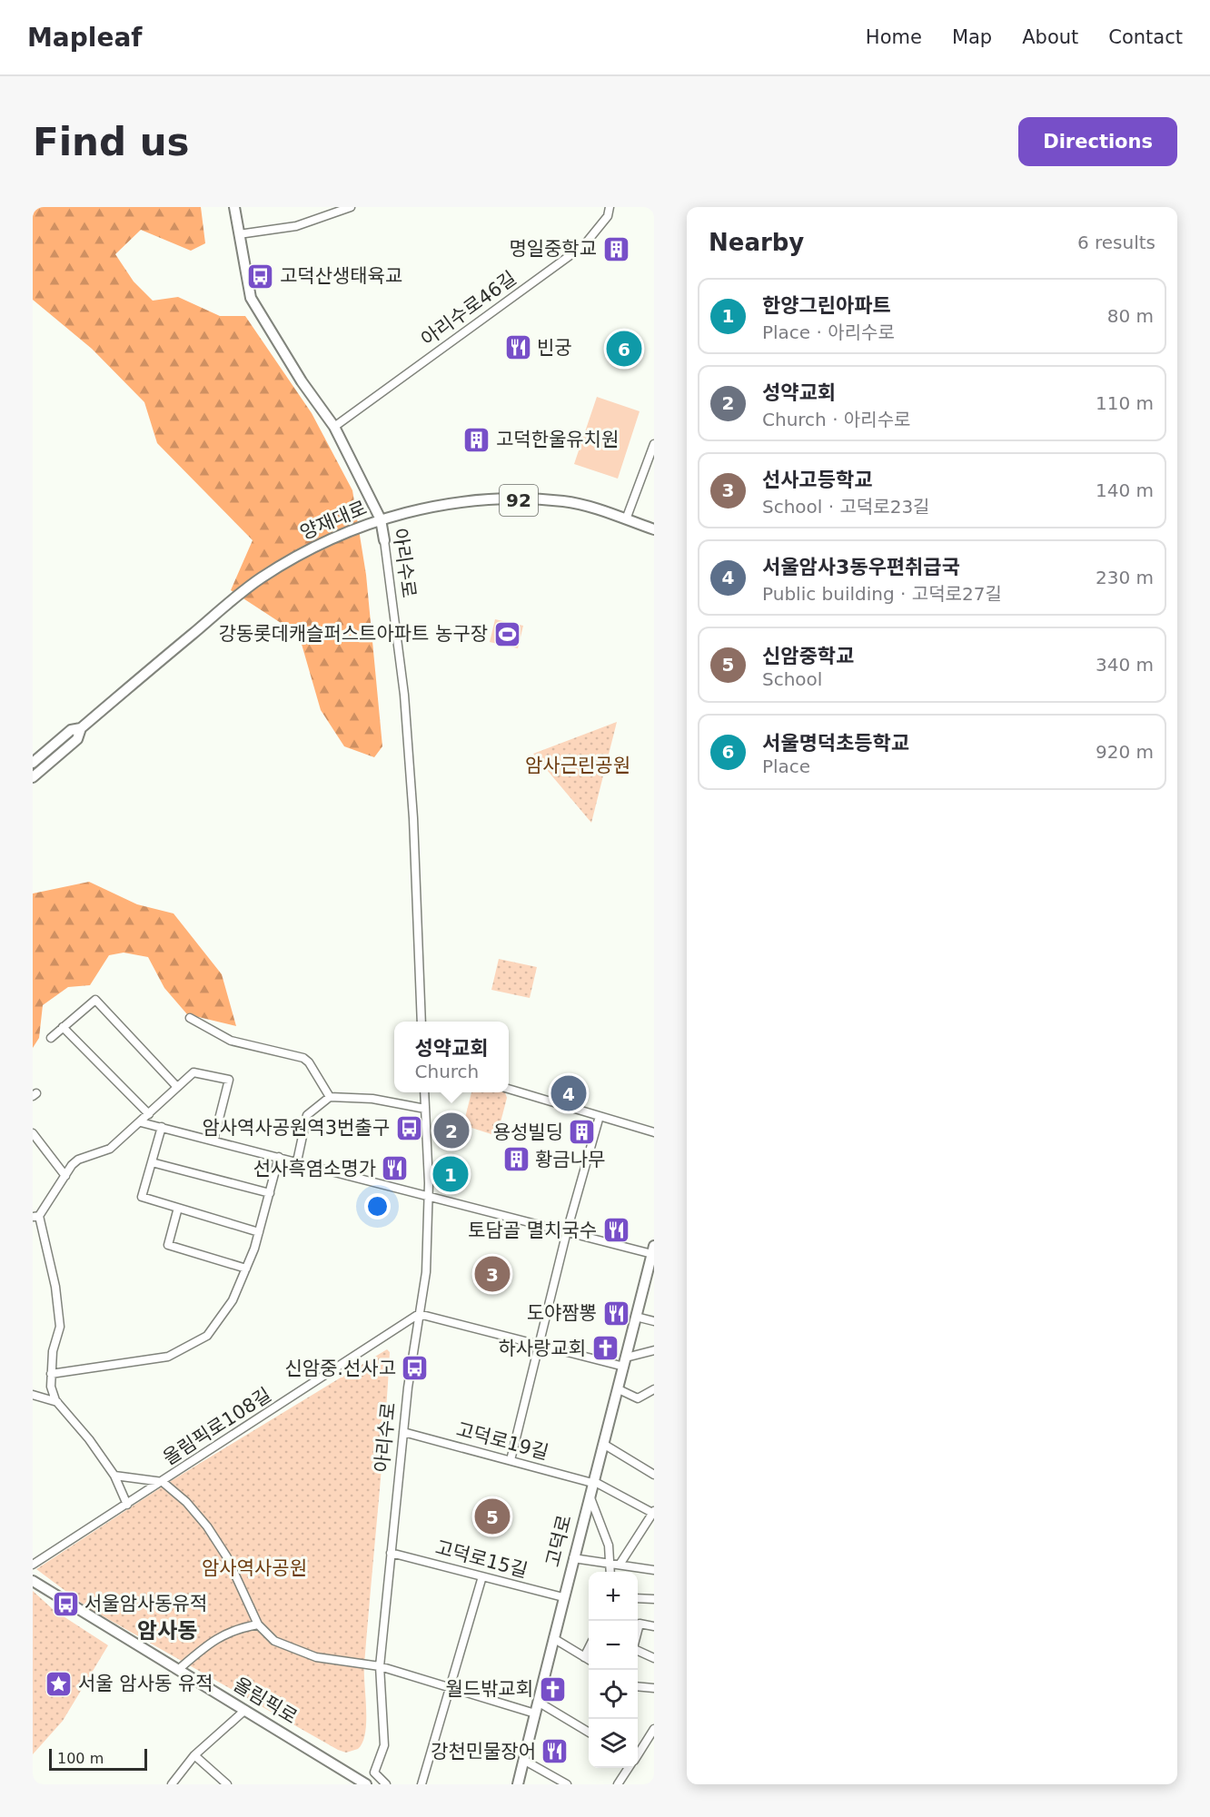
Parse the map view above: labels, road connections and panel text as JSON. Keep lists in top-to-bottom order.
{
  "streets": {
    "main road": [
      "92",
      "양재대로",
      "아리수로",
      "고덕로",
      "올림픽로"
    ],
    "street": [
      "아리수로46길",
      "올림픽로108길",
      "고덕로19길",
      "고덕로15길"
    ]
  },
  "crossings": [
    ["아리수로46길", "아리수로"],
    ["양재대로", "아리수로"],
    ["아리수로", "올림픽로108길"],
    ["아리수로", "고덕로19길"],
    ["아리수로", "고덕로15길"],
    ["고덕로19길", "고덕로"],
    ["고덕로", "고덕로15길"]
  ],
  "districts": ["암사동"],
  "parks": ["암사근린공원", "암사역사공원"],
  "places": {
    "building": [
      "명일중학교",
      "고덕한울유치원",
      "용성빌딩",
      "황금나무"
    ],
    "bus stop": [
      "고덕산생태육교",
      "암사역사공원역3번출구",
      "신암중.선사고",
      "서울암사동유적"
    ],
    "restaurant": [
      "빈궁",
      "선사흑염소명가",
      "토담골 멸치국수",
      "도야짬뽕",
      "강천민물장어"
    ],
    "sports": ["강동롯데캐슬퍼스트아파트 농구장"],
    "church": ["하사랑교회", "월드밖교회"],
    "place": ["서울 암사동 유적"]
  },
  "scale_bar": "100 m",
  "page": {
    "header": "Mapleaf",
    "nav": [
      "Home",
      "Map",
      "About",
      "Contact"
    ],
    "buttons": "Directions",
    "title": "Find us",
    "heading": ["Nearby", "6 results"],
    "list": [
      {
        "mark": "1",
        "name": "한양그린아파트",
        "note": "Place · 아리수로",
        "value": "80 m"
      },
      {
        "mark": "2",
        "name": "성약교회",
        "note": "Church · 아리수로",
        "value": "110 m"
      },
      {
        "mark": "3",
        "name": "선사고등학교",
        "note": "School · 고덕로23길",
        "value": "140 m"
      },
      {
        "mark": "4",
        "name": "서울암사3동우편취급국",
        "note": "Public building · 고덕로27길",
        "value": "230 m"
      },
      {
        "mark": "5",
        "name": "신암중학교",
        "note": "School",
        "value": "340 m"
      },
      {
        "mark": "6",
        "name": "서울명덕초등학교",
        "note": "Place",
        "value": "920 m"
      }
    ],
    "pins": [
      "6",
      "4",
      "2",
      "1",
      "3",
      "5"
    ],
    "popup": ["성약교회", "Church"],
    "map_buttons": ["+", "−"],
    "scale": "100 m"
  }
}
